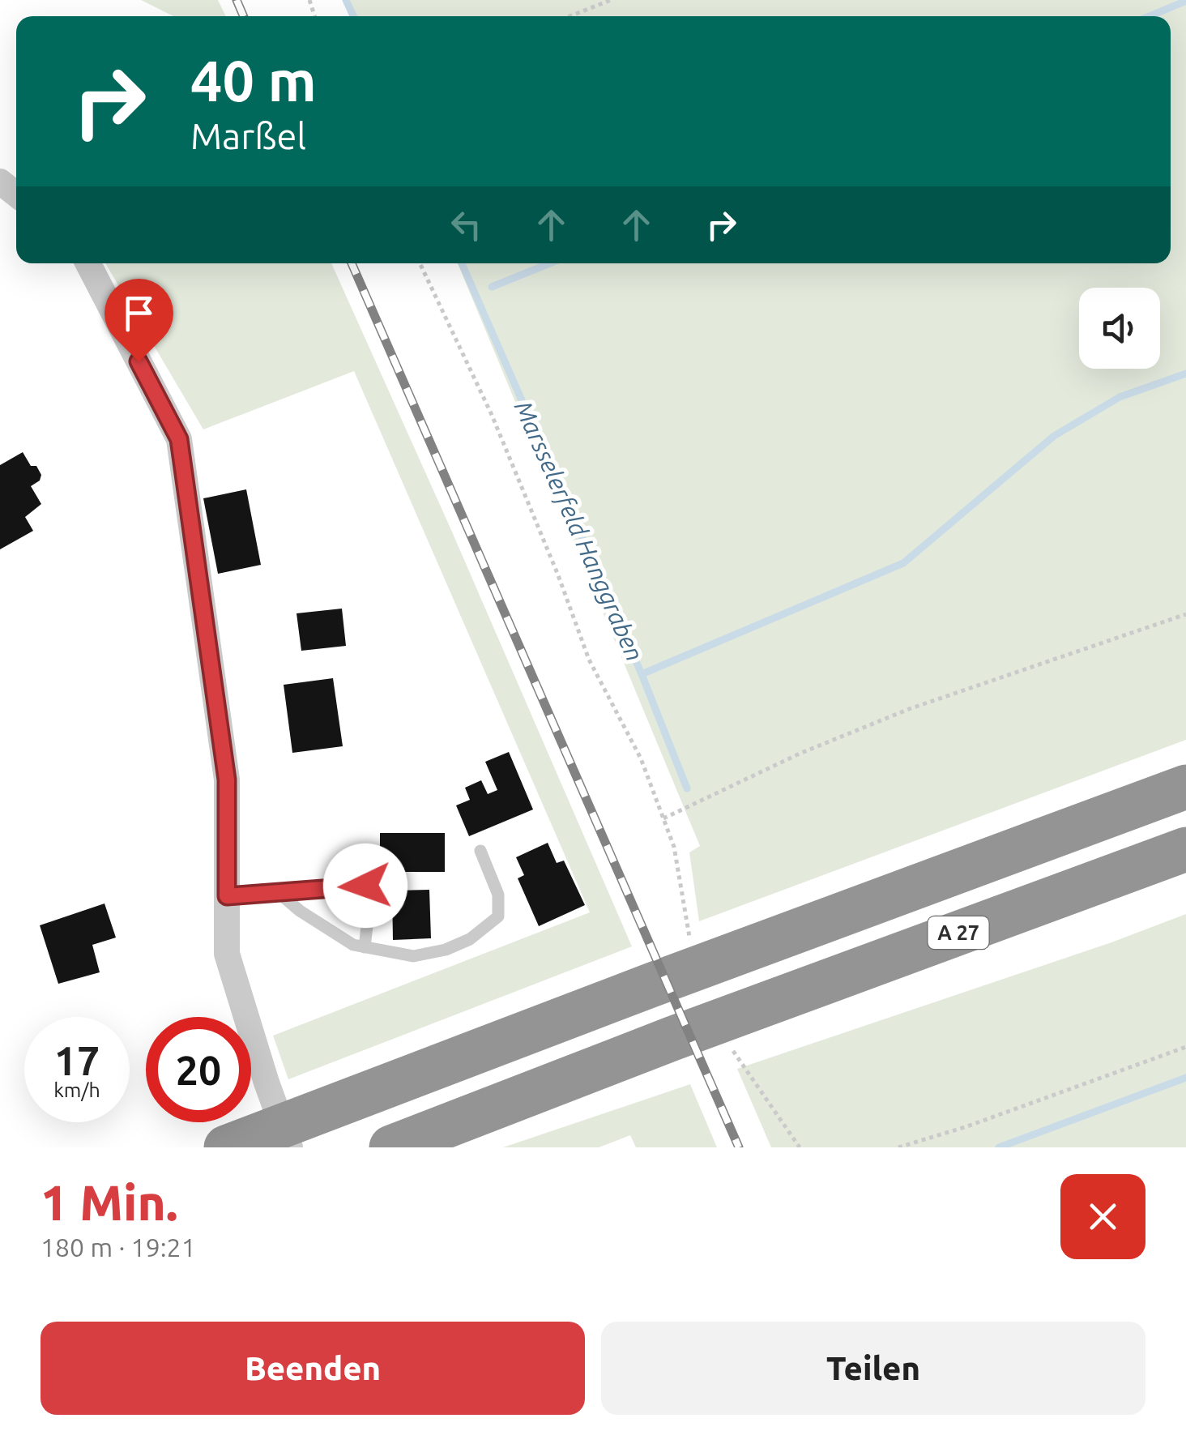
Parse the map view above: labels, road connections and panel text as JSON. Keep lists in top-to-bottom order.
{
  "streets": {
    "highway": ["A 27"]
  },
  "water": ["Marsselerfeld Hanggraben"],
  "page": {
    "turn": ["40 m", "Marßel"],
    "speed": "17 km/h",
    "limit": "20",
    "heading": ["1 Min.", "180 m · 19:21"],
    "buttons": ["Beenden", "Teilen"]
  }
}
